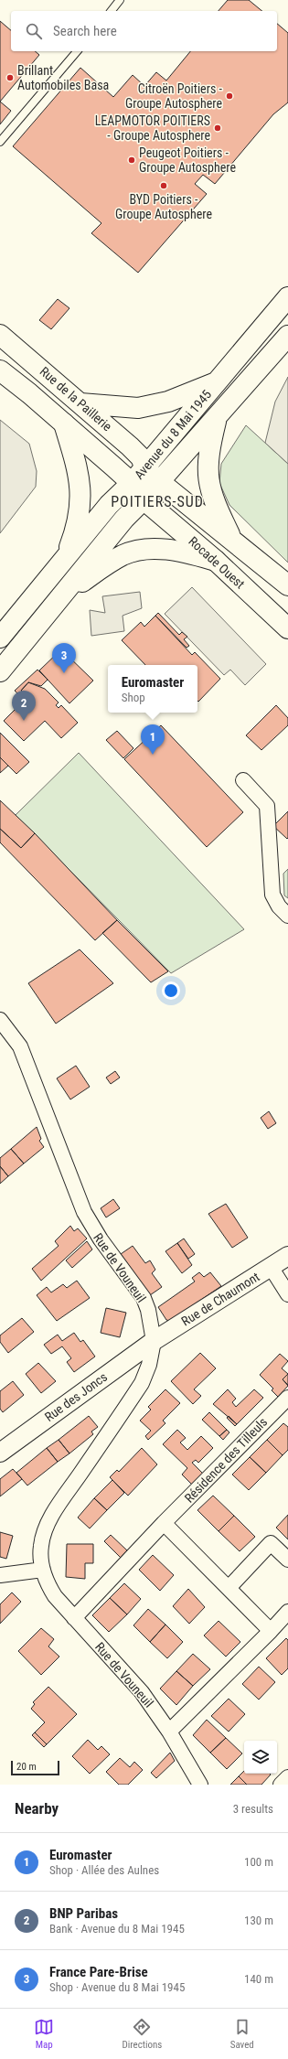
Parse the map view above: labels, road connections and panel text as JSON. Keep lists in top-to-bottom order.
{
  "streets": {
    "main road": ["Rue de la Paillerie", "Avenue du 8 Mai 1945", "Rocade Ouest"],
    "street": [
      "Rue de Vouneuil",
      "Rue de Chaumont",
      "Rue des Joncs",
      "Résidence des Tilleuls"
    ]
  },
  "crossings": [
    ["Rue de la Paillerie", "Avenue du 8 Mai 1945"],
    ["Rue de la Paillerie", "Rocade Ouest"],
    ["Avenue du 8 Mai 1945", "Rocade Ouest"],
    ["Rue de Vouneuil", "Rue de Chaumont"],
    ["Rue de Vouneuil", "Rue des Joncs"],
    ["Rue de Vouneuil", "Résidence des Tilleuls"],
    ["Rue de Chaumont", "Rue des Joncs"]
  ],
  "districts": ["POITIERS-SUD"],
  "places": [
    "Brillant Automobiles Basa",
    "Citroën Poitiers - Groupe Autosphere",
    "LEAPMOTOR POITIERS - Groupe Autosphere",
    "Peugeot Poitiers - Groupe Autosphere",
    "BYD Poitiers - Groupe Autosphere"
  ],
  "scale_bar": "20 m",
  "page": {
    "search": "Search here",
    "pins": ["3", "2", "1"],
    "popup": ["Euromaster", "Shop"],
    "scale": "20 m",
    "heading": ["Nearby", "3 results"],
    "list": [
      {
        "mark": "1",
        "name": "Euromaster",
        "note": "Shop · Allée des Aulnes",
        "value": "100 m"
      },
      {
        "mark": "2",
        "name": "BNP Paribas",
        "note": "Bank · Avenue du 8 Mai 1945",
        "value": "130 m"
      },
      {
        "mark": "3",
        "name": "France Pare-Brise",
        "note": "Shop · Avenue du 8 Mai 1945",
        "value": "140 m"
      }
    ],
    "nav": ["Map", "Directions", "Saved"]
  }
}
